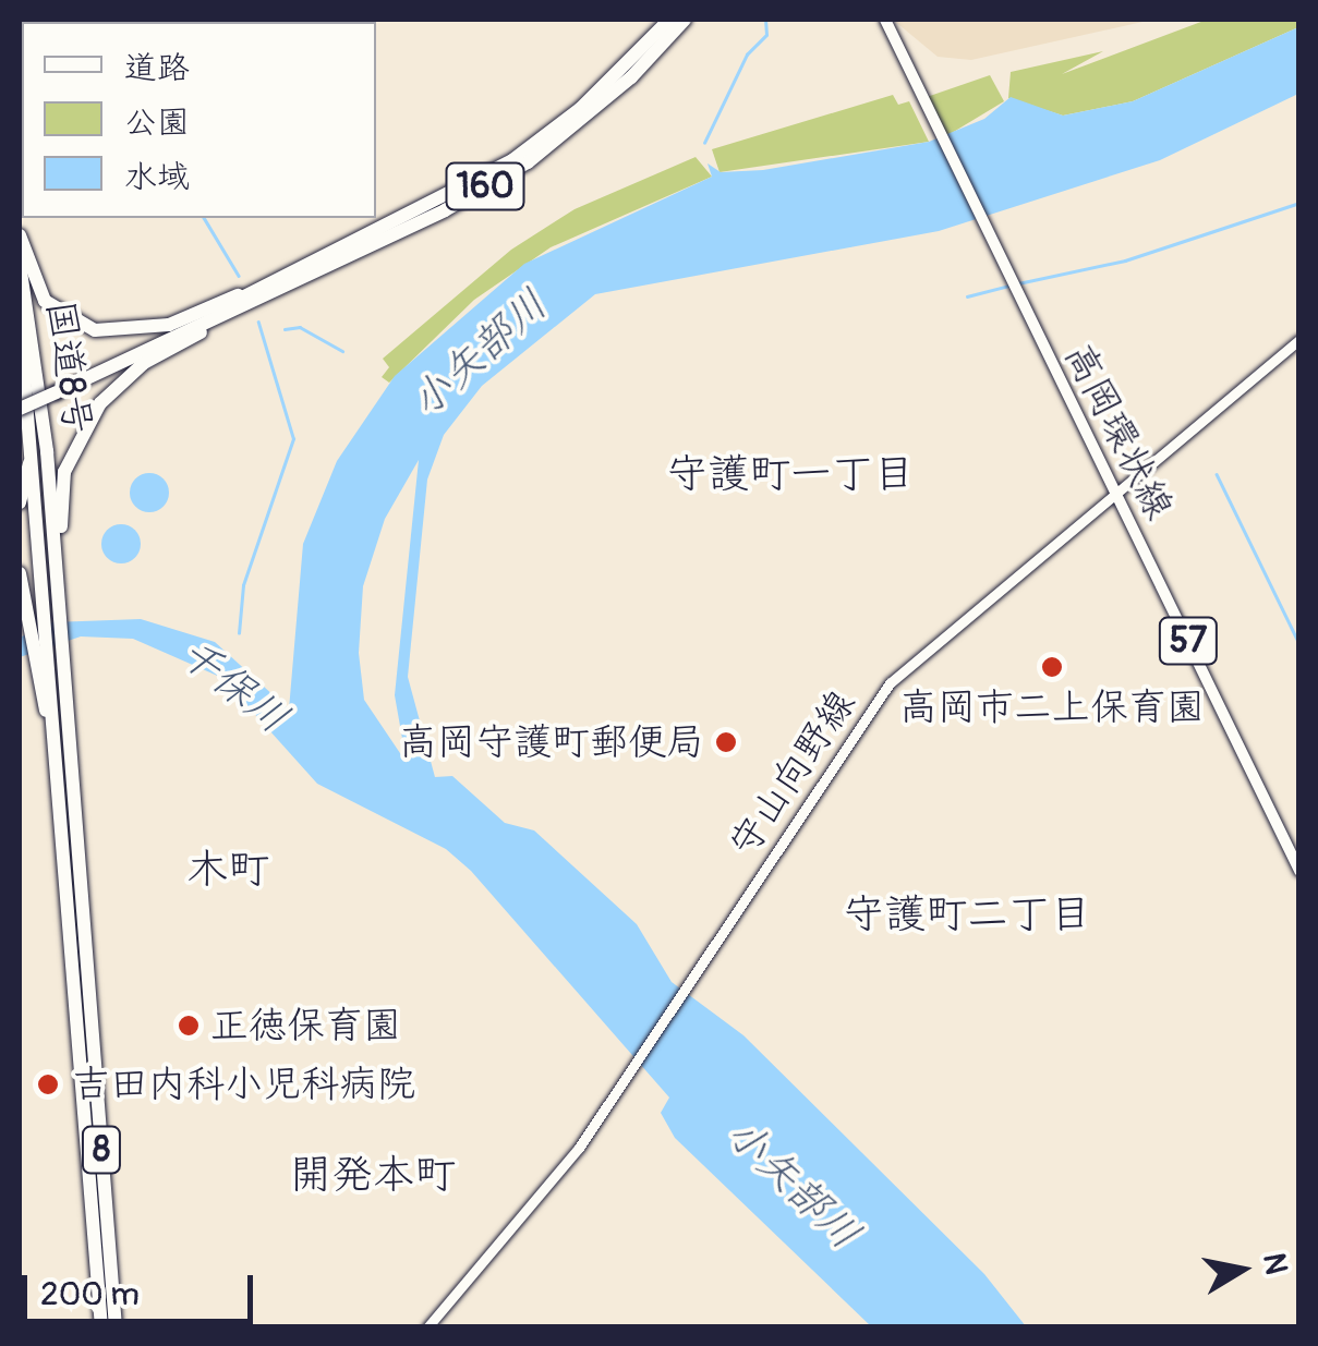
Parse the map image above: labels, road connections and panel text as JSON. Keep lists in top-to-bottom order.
{
  "streets": {
    "highway": ["160", "国道8号", "8"],
    "main road": ["高岡環状線", "57", "守山向野線"]
  },
  "crossings": [
    ["160", "国道8号"],
    ["国道8号", "8"],
    ["高岡環状線", "守山向野線"]
  ],
  "districts": [
    "守護町一丁目",
    "木町",
    "守護町二丁目",
    "開発本町"
  ],
  "water": ["小矢部川", "千保川"],
  "places": [
    "高岡市二上保育園",
    "高岡守護町郵便局",
    "正徳保育園",
    "吉田内科小児科病院"
  ],
  "legend": ["道路", "公園", "水域"],
  "scale_bar": "200 m",
  "north": "right"
}
